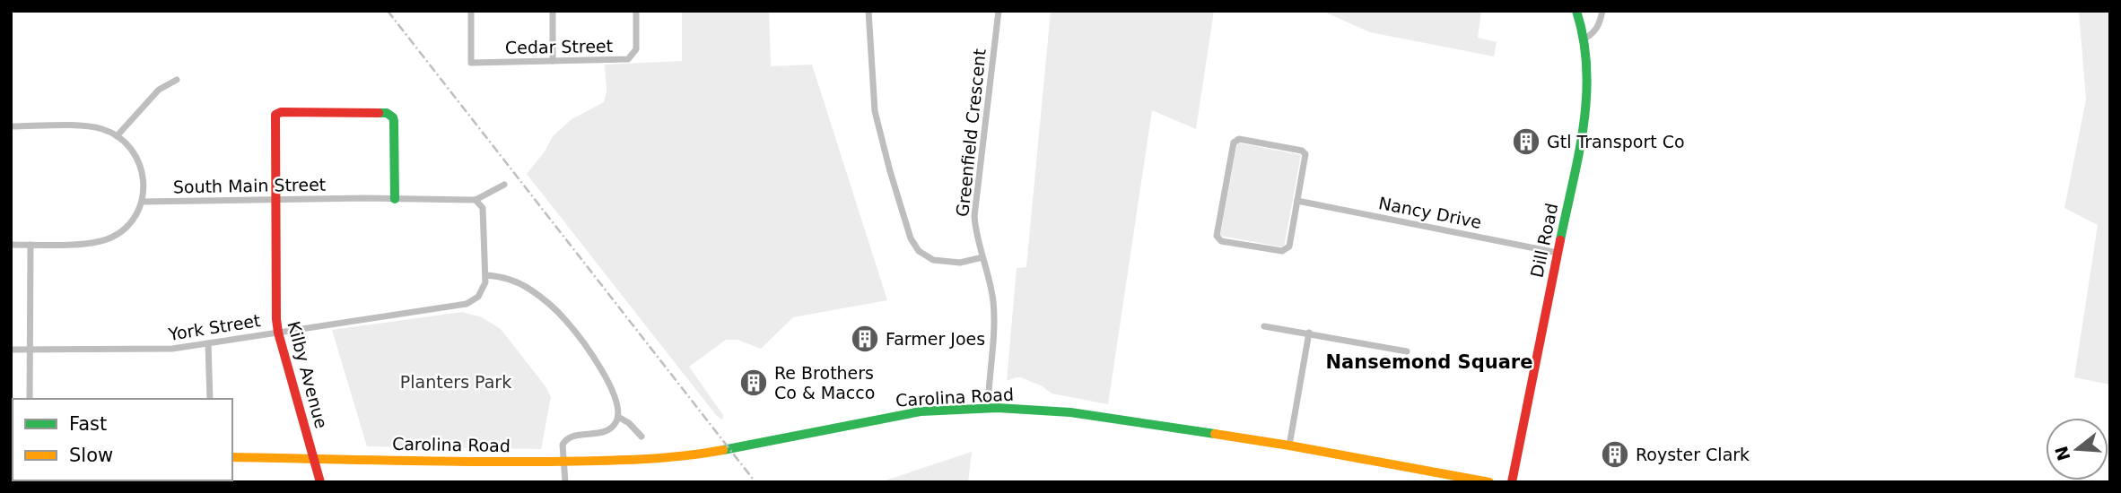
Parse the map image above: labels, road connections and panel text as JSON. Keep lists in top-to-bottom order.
{
  "streets": {
    "main road": ["Dill Road", "Kilby Avenue", "Carolina Road"],
    "street": [
      "Cedar Street",
      "Greenfield Crescent",
      "South Main Street",
      "Nancy Drive",
      "York Street"
    ]
  },
  "crossings": [
    ["Greenfield Crescent", "Carolina Road"],
    ["South Main Street", "Kilby Avenue"],
    ["Nancy Drive", "Dill Road"],
    ["York Street", "Kilby Avenue"],
    ["Kilby Avenue", "Carolina Road"]
  ],
  "districts": ["Nansemond Square"],
  "parks": ["Planters Park"],
  "places": {
    "building": [
      "Gtl Transport Co",
      "Farmer Joes",
      "Re Brothers Co & Macco",
      "Royster Clark"
    ]
  },
  "legend": ["Fast", "Slow"],
  "north": "left"
}
